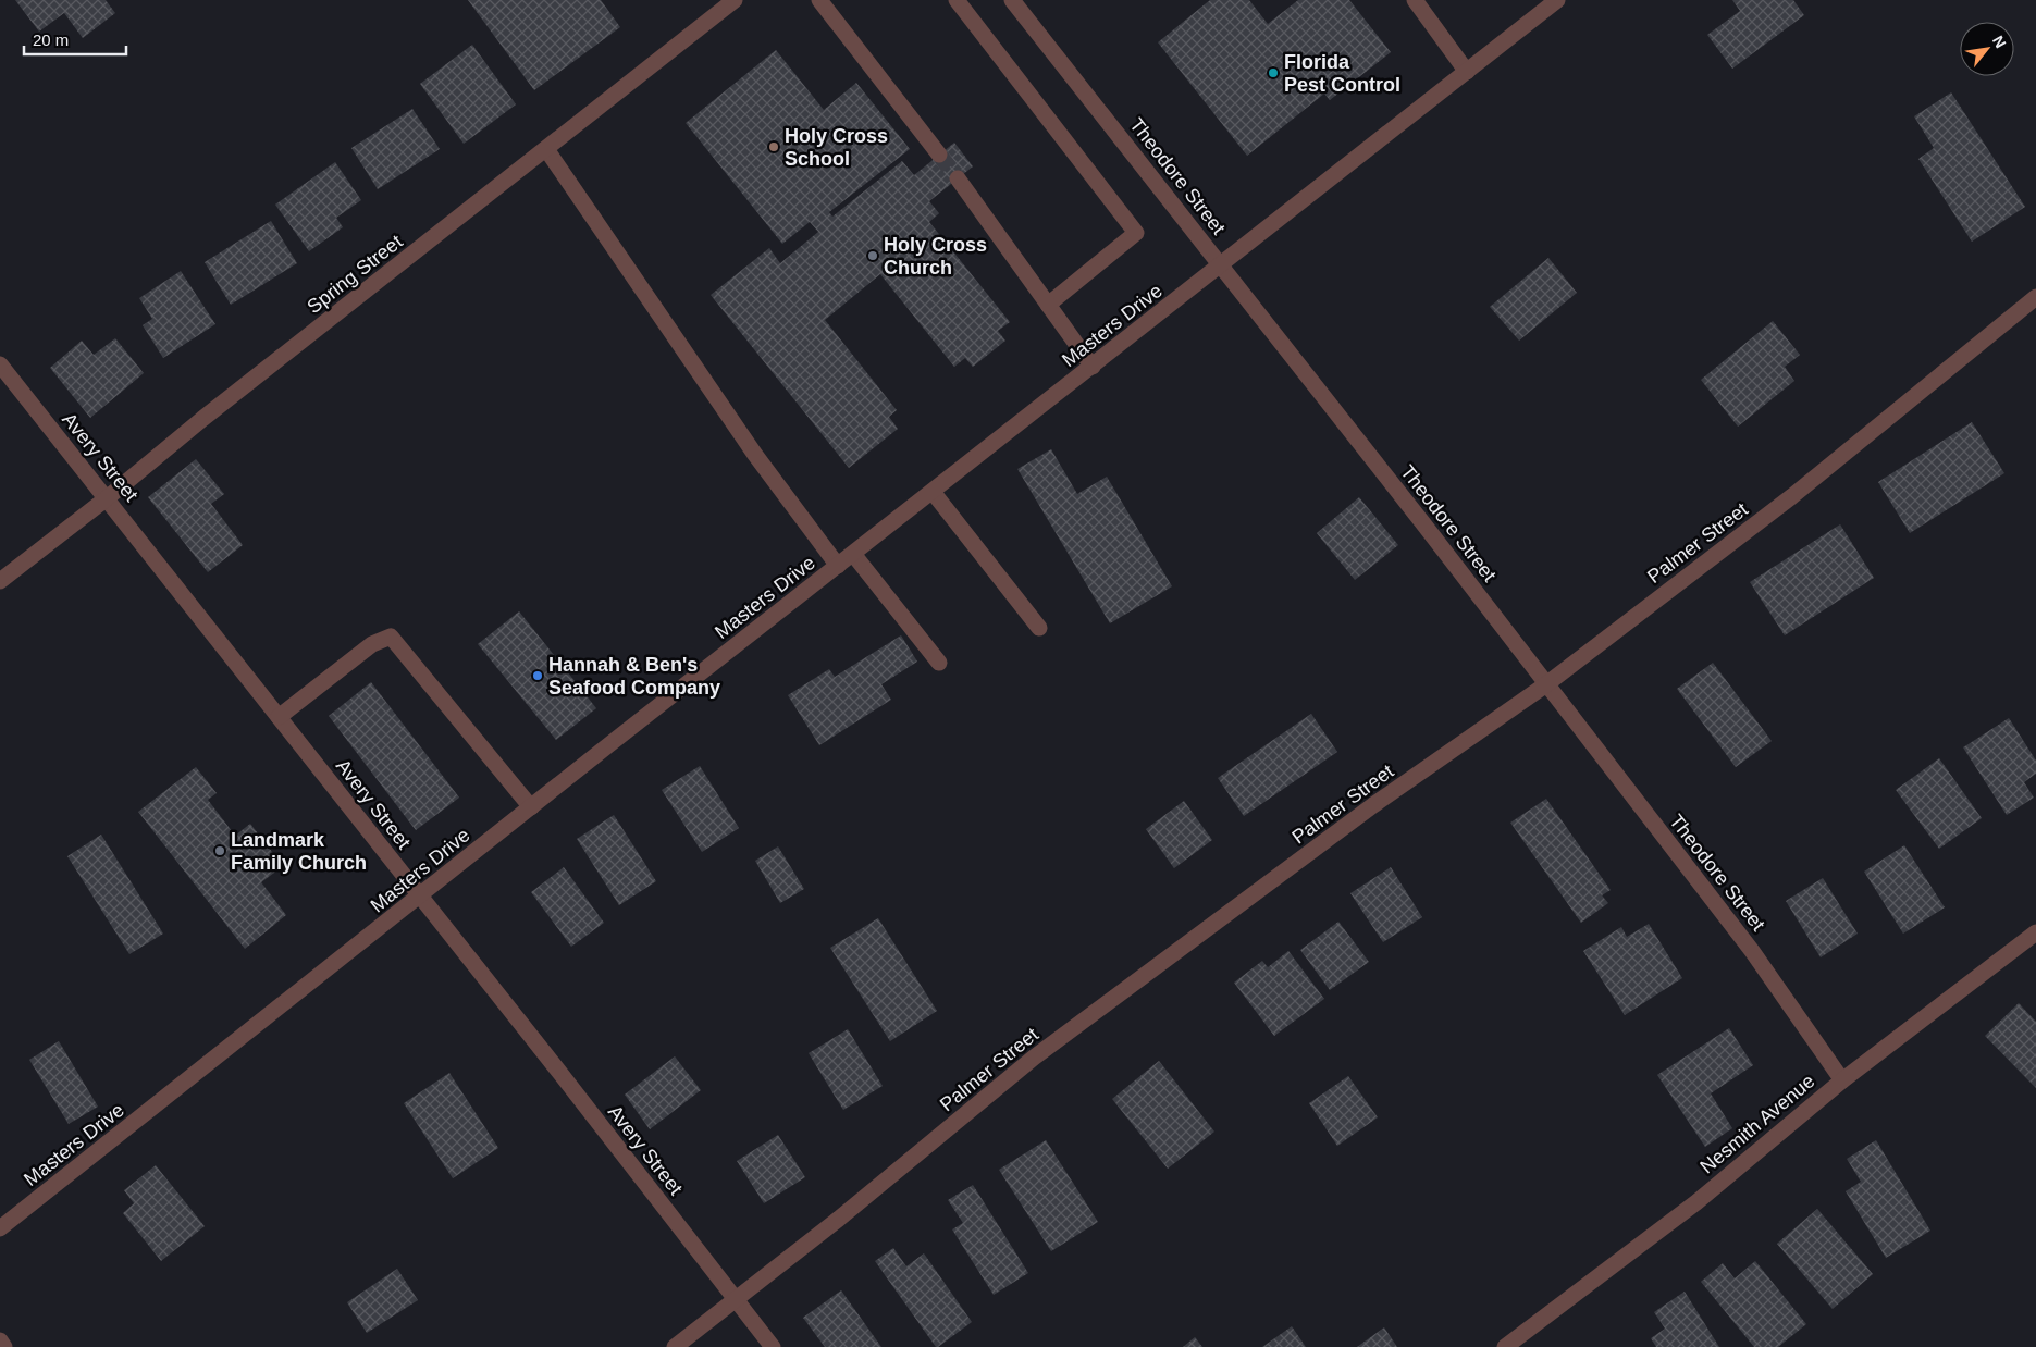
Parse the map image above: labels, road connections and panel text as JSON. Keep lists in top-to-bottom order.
{
  "streets": {
    "street": [
      "Theodore Street",
      "Spring Street",
      "Masters Drive",
      "Avery Street",
      "Palmer Street",
      "Nesmith Avenue"
    ]
  },
  "crossings": [
    ["Theodore Street", "Masters Drive"],
    ["Theodore Street", "Palmer Street"],
    ["Theodore Street", "Nesmith Avenue"],
    ["Spring Street", "Avery Street"],
    ["Masters Drive", "Avery Street"],
    ["Avery Street", "Palmer Street"]
  ],
  "places": [
    "Florida Pest Control",
    "Holy Cross School",
    "Holy Cross Church",
    "Hannah & Ben's Seafood Company",
    "Landmark Family Church"
  ],
  "scale_bar": "20 m",
  "north": "top right"
}
